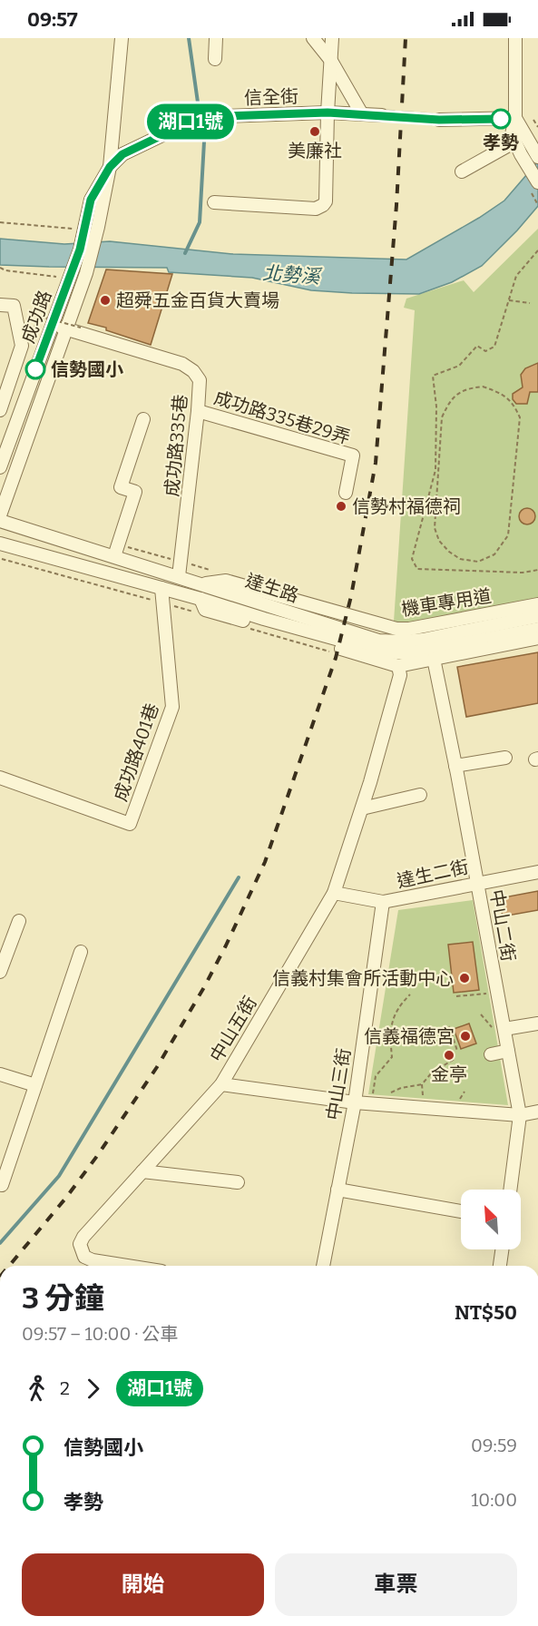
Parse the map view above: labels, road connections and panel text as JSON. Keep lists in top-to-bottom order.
{
  "streets": {
    "street": [
      "信全街",
      "成功路",
      "成功路335巷29弄",
      "成功路335巷",
      "達生路",
      "機車專用道",
      "成功路401巷",
      "達生二街",
      "中山二街",
      "中山五街",
      "中山三街"
    ]
  },
  "crossings": [
    ["信全街", "成功路"],
    ["成功路", "成功路335巷"],
    ["成功路335巷29弄", "成功路335巷"],
    ["成功路335巷", "達生路"],
    ["達生路", "機車專用道"],
    ["達生路", "成功路401巷"],
    ["達生二街", "中山二街"],
    ["達生二街", "中山五街"],
    ["達生二街", "中山三街"]
  ],
  "water": ["北勢溪"],
  "places": [
    "孝勢",
    "美廉社",
    "超舜五金百貨大賣場",
    "信勢國小",
    "信勢村福德祠",
    "信義村集會所活動中心",
    "信義福德宮",
    "金亭"
  ],
  "lines": ["bus line 湖口1號"],
  "north": "top left",
  "page": {
    "status": "09:57",
    "on_map": "湖口1號",
    "heading": ["3 分鐘", "09:57 – 10:00 · 公車", "NT$50"],
    "legs": ["2", "湖口1號"],
    "list": [
      {
        "name": "信勢國小",
        "value": "09:59"
      },
      {
        "name": "孝勢",
        "value": "10:00"
      }
    ],
    "buttons": ["開始", "車票"]
  }
}
